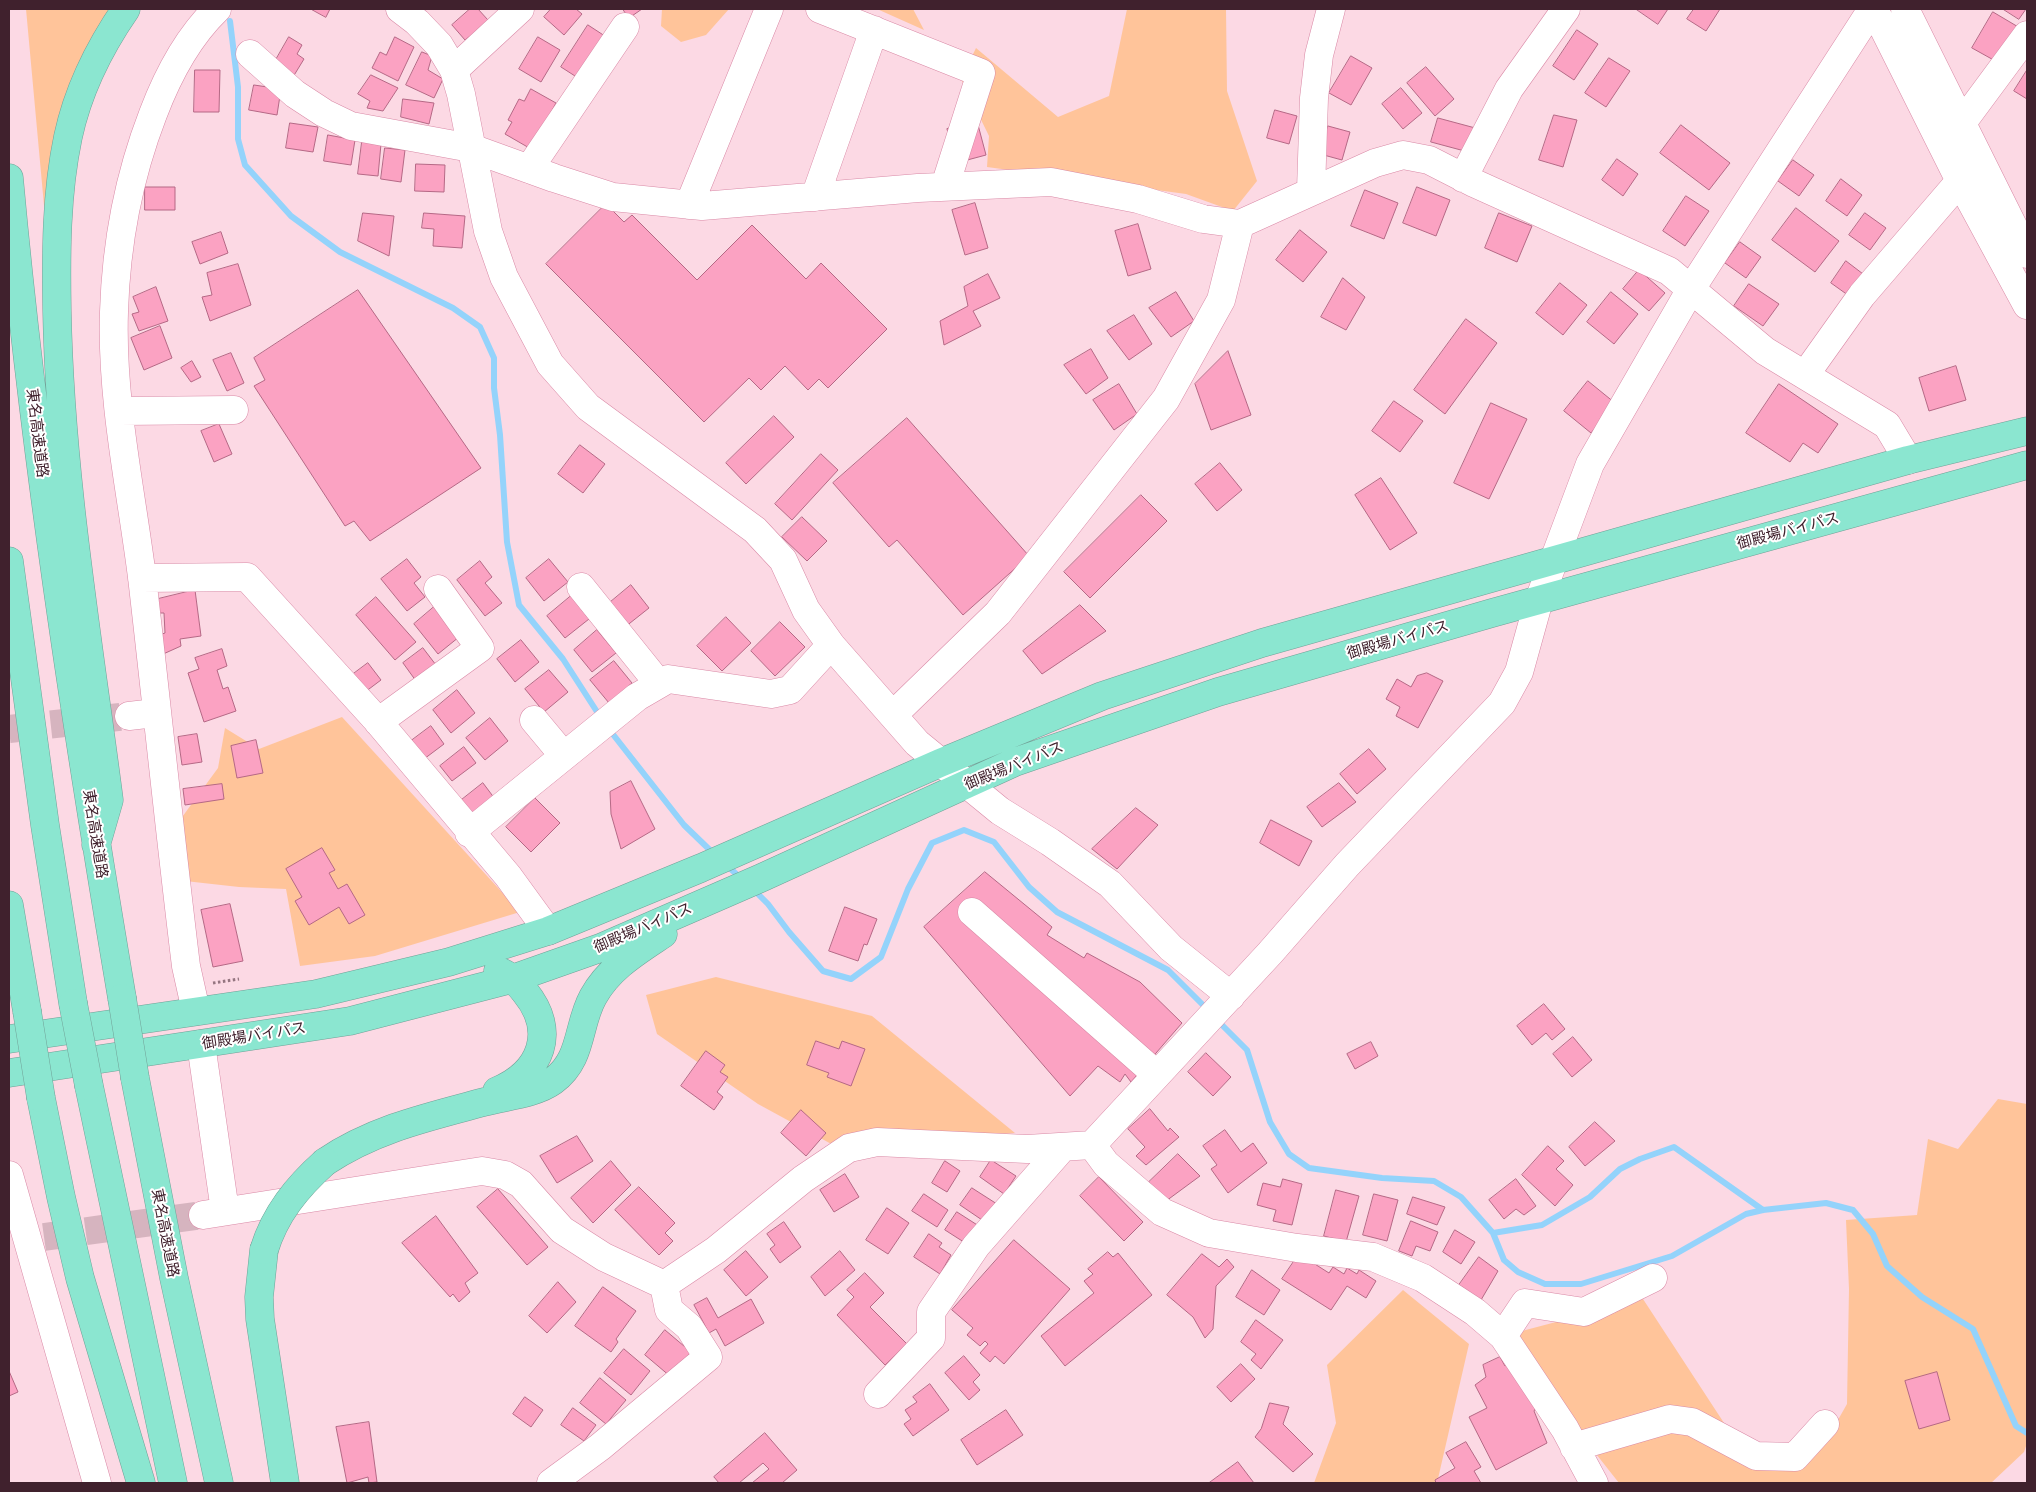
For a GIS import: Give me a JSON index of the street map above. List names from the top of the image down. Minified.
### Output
{"streets":{"highway":["東名高速道路","御殿場バイパス"]}}
